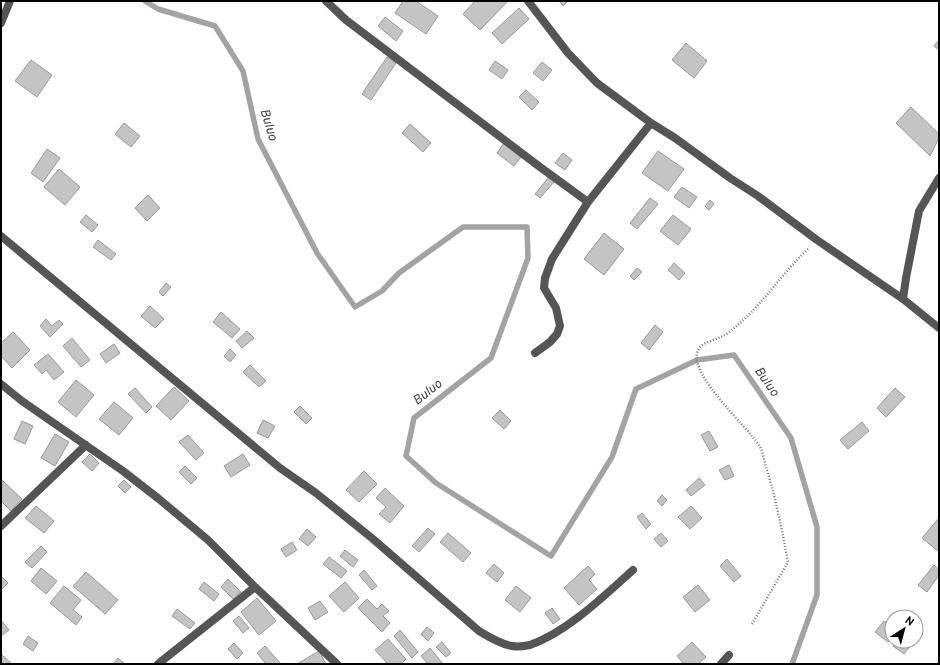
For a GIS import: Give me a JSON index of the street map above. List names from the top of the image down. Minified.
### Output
{"water":["Buluo"],"north":"top right"}
